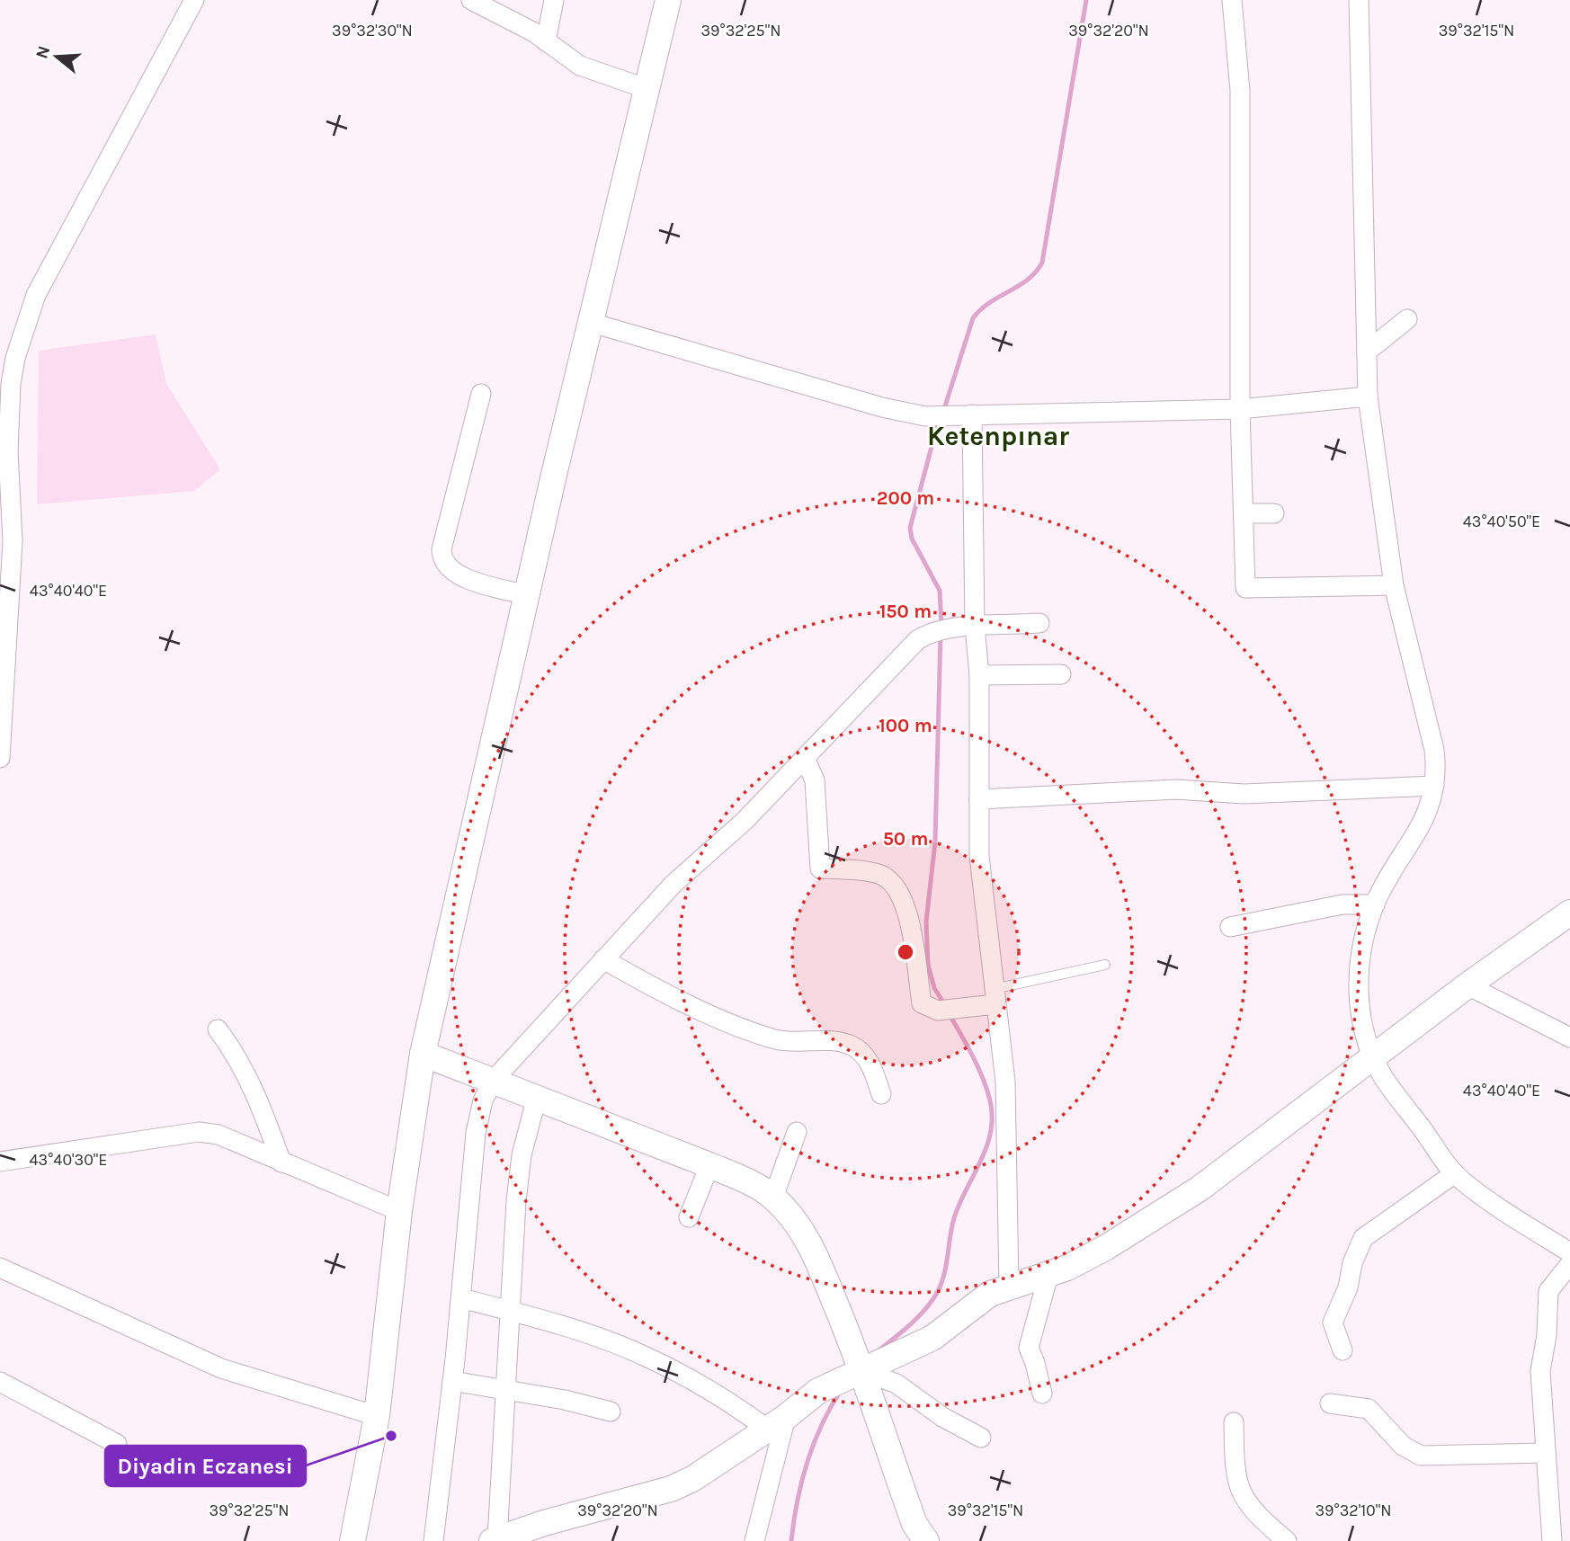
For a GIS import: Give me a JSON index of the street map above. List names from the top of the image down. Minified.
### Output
{"districts":["Ketenpınar"],"places":["Diyadin Eczanesi"],"north":"left","coordinates":["39°32'30\"N","39°32'25\"N","39°32'20\"N","39°32'15\"N","43°40'50\"E","43°40'40\"E","43°40'30\"E","39°32'10\"N"],"rings":["200 m","150 m","100 m","50 m"]}
